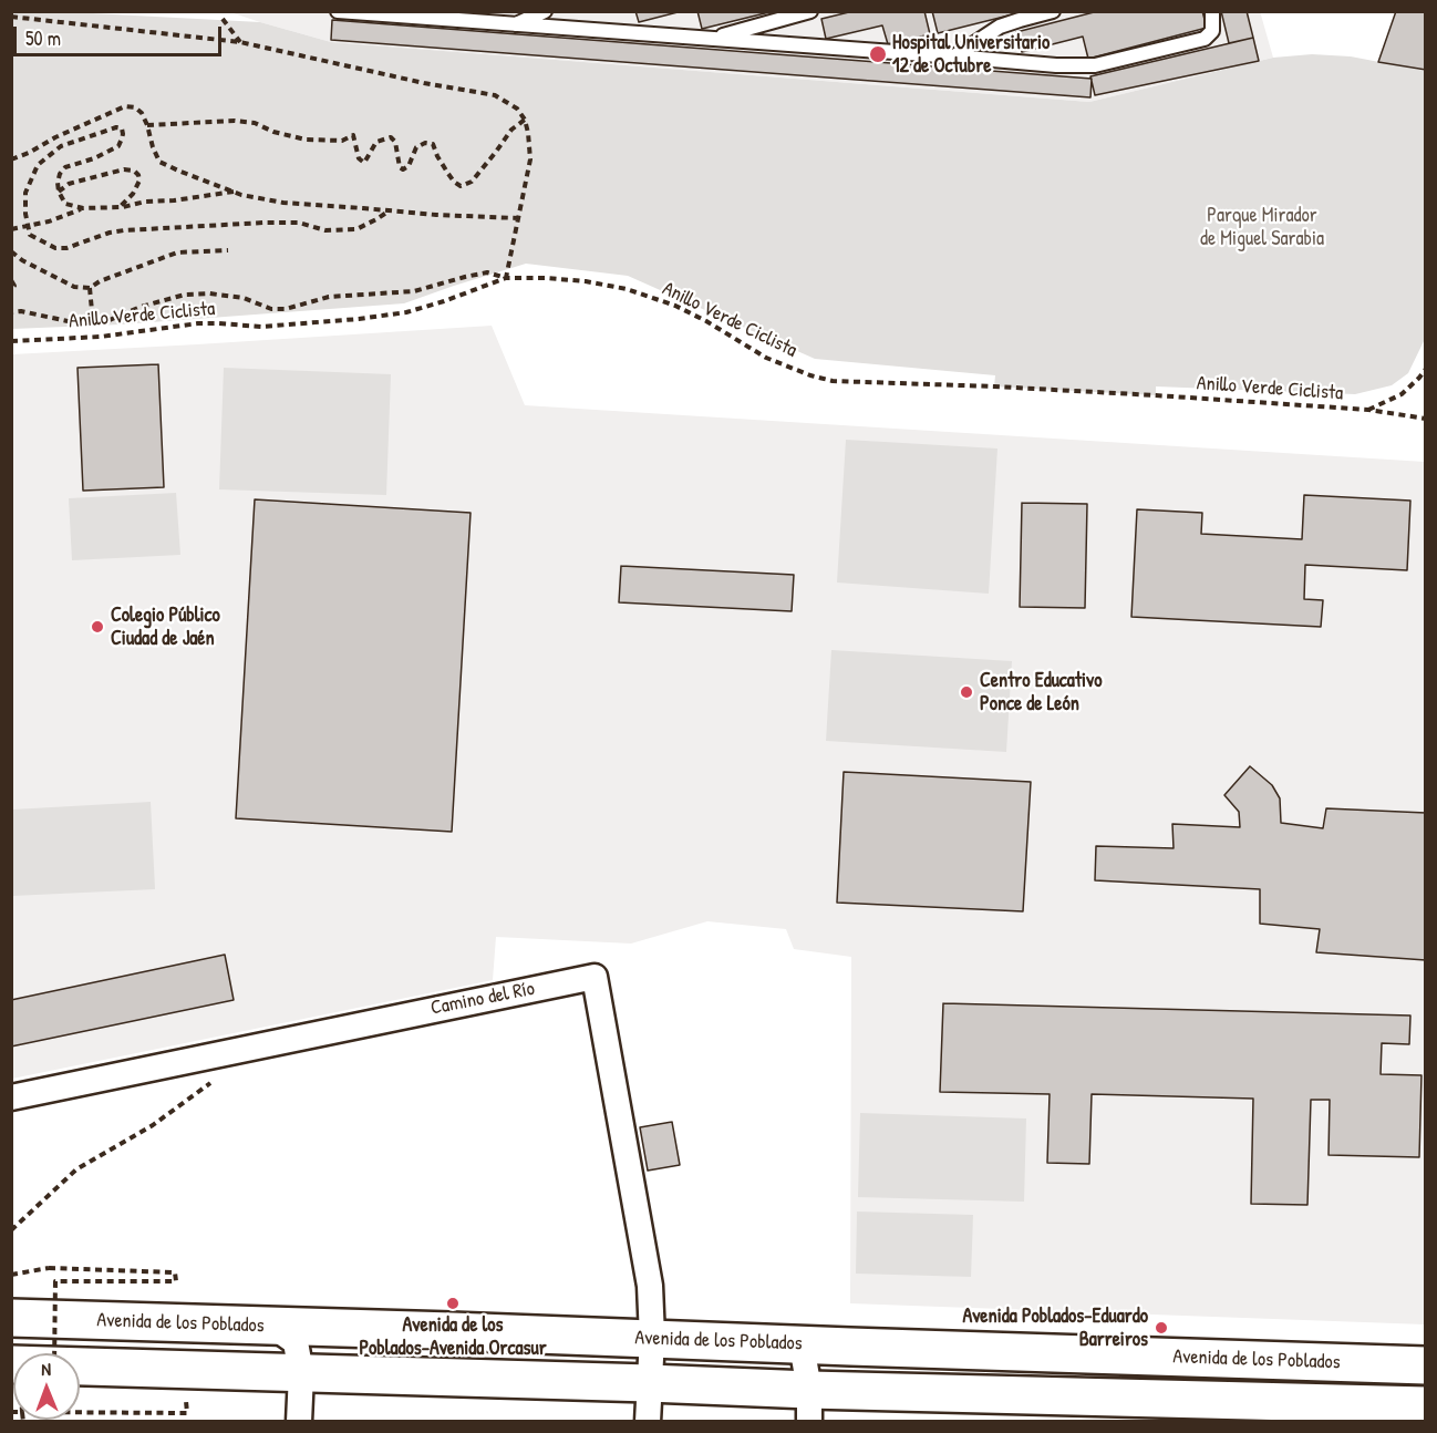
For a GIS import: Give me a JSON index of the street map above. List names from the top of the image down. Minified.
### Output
{"streets":{"main road":["Avenida de los Poblados"],"street":["Camino del Río"],"path":["Anillo Verde Ciclista"]},"crossings":[["Camino del Río","Avenida de los Poblados"]],"parks":["Parque Mirador de Miguel Sarabia"],"places":["Hospital Universitario 12 de Octubre","Colegio Público Ciudad de Jaén","Centro Educativo Ponce de León","Avenida de los Poblados-Avenida Orcasur","Avenida Poblados-Eduardo Barreiros"],"scale_bar":"50 m","north":"top"}
